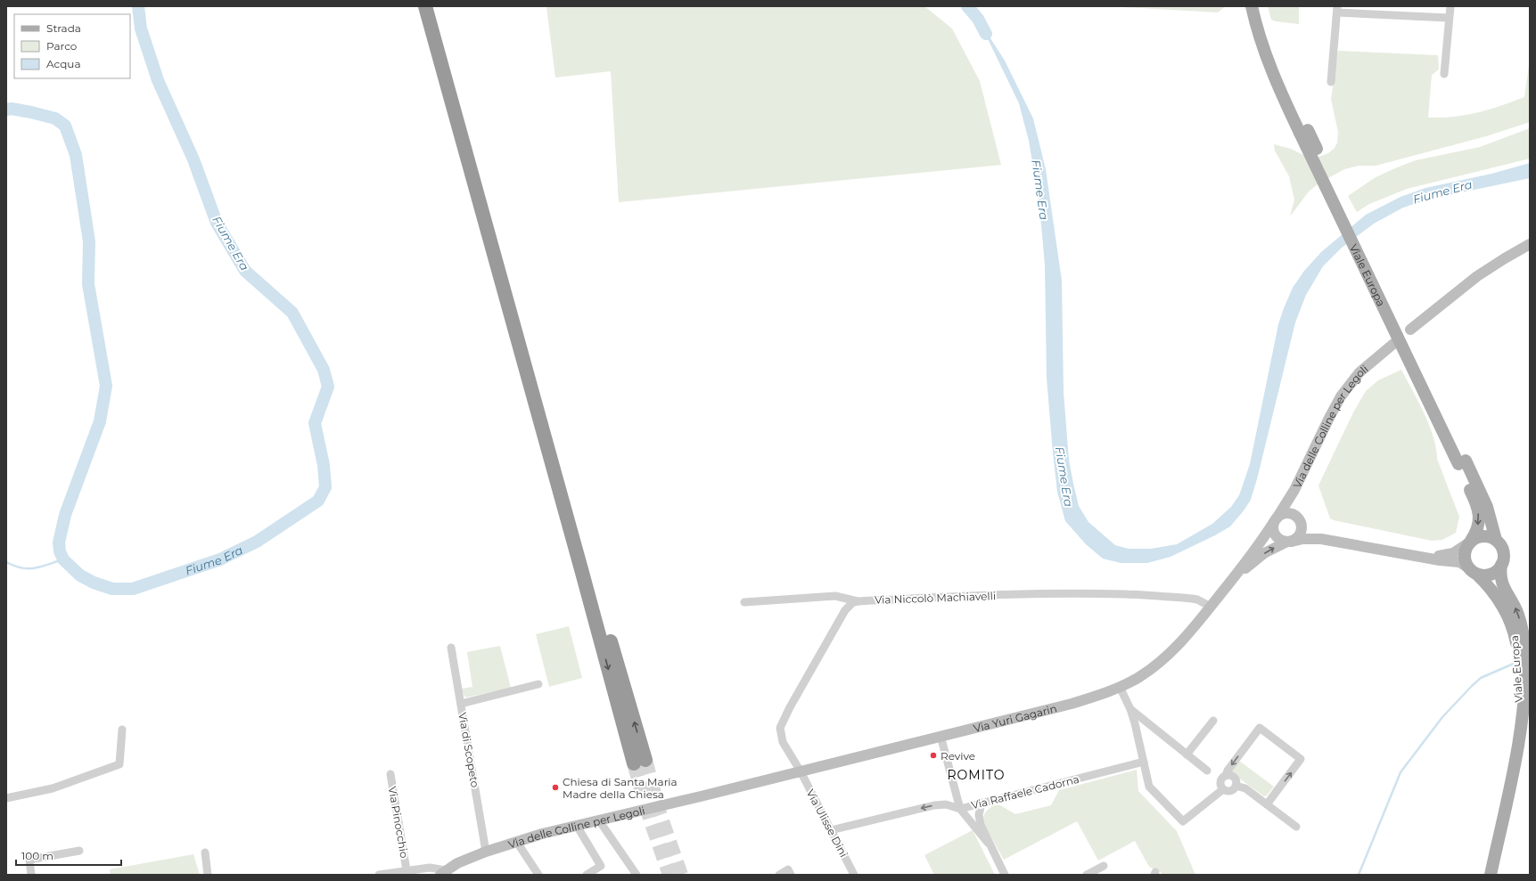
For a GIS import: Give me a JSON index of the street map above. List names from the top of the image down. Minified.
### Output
{"streets":{"main road":["Viale Europa"],"street":["Via delle Colline per Legoli","Via Niccolò Machiavelli","Via Yuri Gagarin","Via di Scopeto","Via Raffaele Cadorna","Via Pinocchio","Via Ulisse Dini"]},"crossings":[["Via delle Colline per Legoli","Via Yuri Gagarin"],["Via delle Colline per Legoli","Via di Scopeto"],["Via delle Colline per Legoli","Via Pinocchio"],["Via delle Colline per Legoli","Via Ulisse Dini"],["Via Niccolò Machiavelli","Via Yuri Gagarin"],["Via Yuri Gagarin","Via Ulisse Dini"],["Via Raffaele Cadorna","Via Ulisse Dini"]],"one_way":["Via Raffaele Cadorna"],"districts":["ROMITO"],"water":["Fiume Era"],"places":["Revive","Chiesa di Santa Maria Madre della Chiesa"],"legend":["Strada","Parco","Acqua"],"scale_bar":"100 m"}
